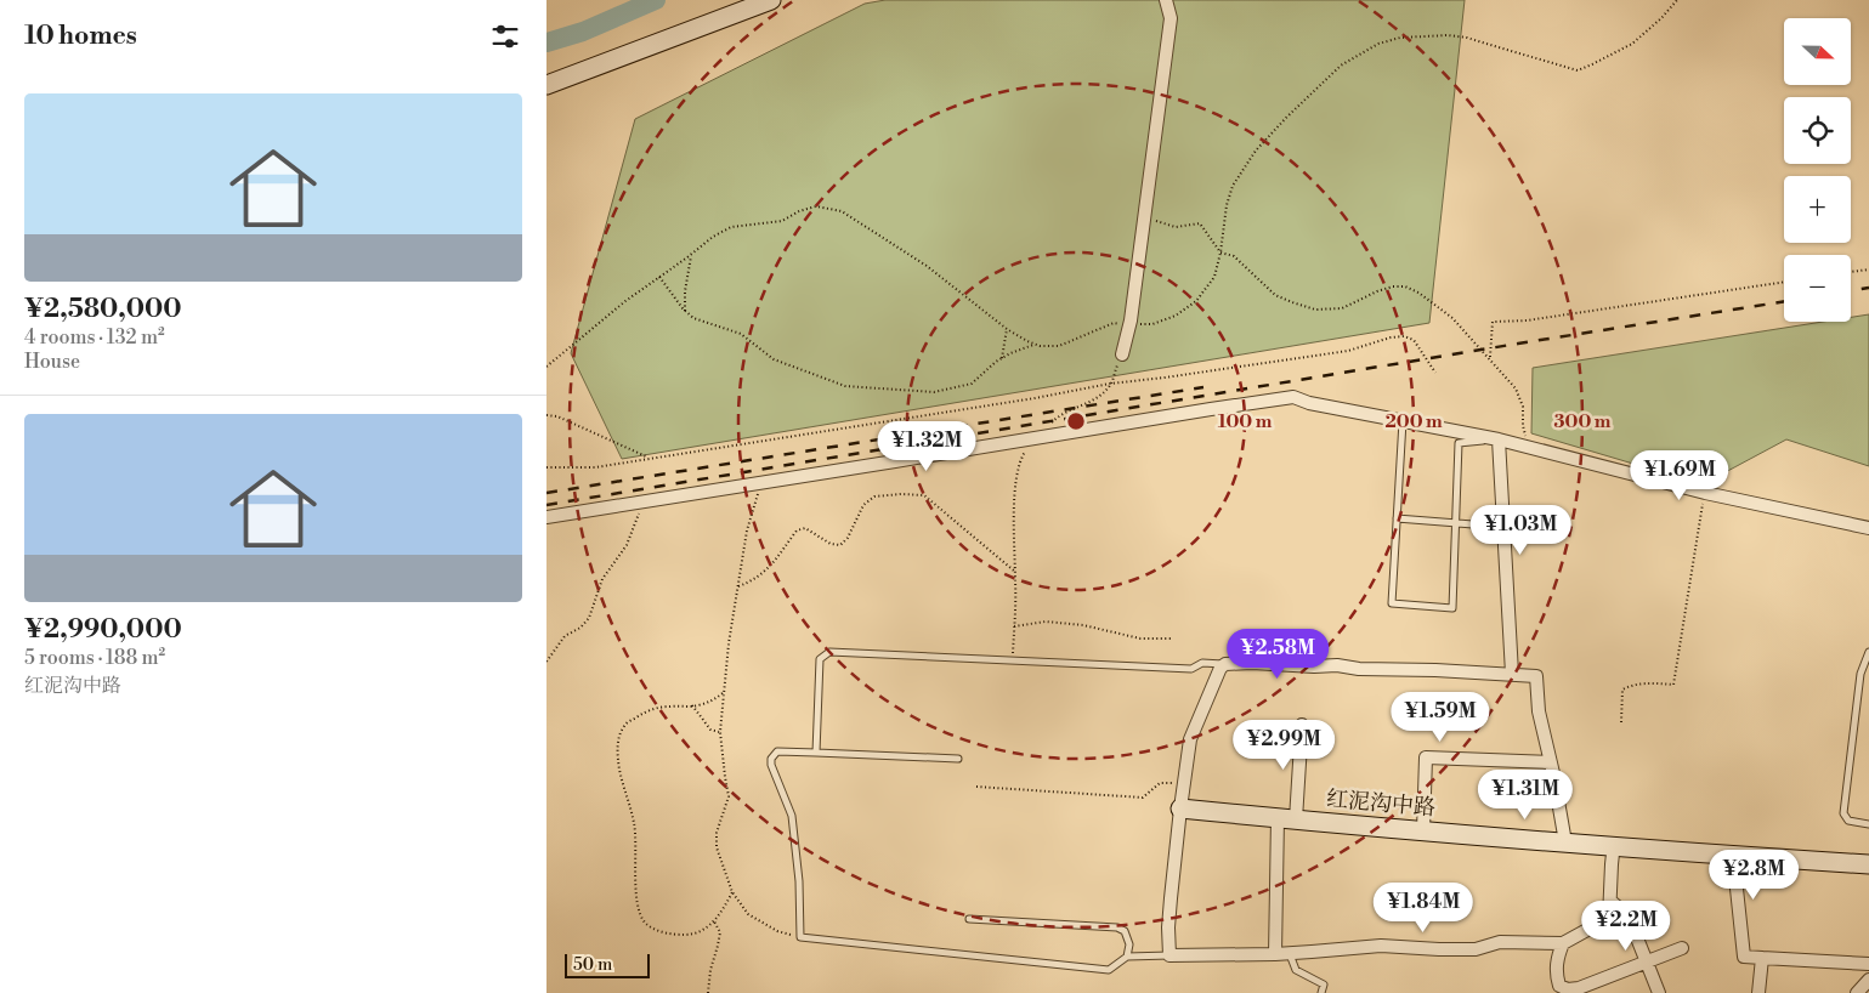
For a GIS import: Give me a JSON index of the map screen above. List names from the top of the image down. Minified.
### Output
{"streets":{"street":["红泥沟中路"]},"scale_bar":"50 m","north":"right","page":{"heading":"10 homes","map_buttons":["+","−"],"list":[{"name":"¥2,580,000","note":"4 rooms · 132 m² · House"},{"name":"¥2,990,000","note":"5 rooms · 188 m² · 红泥沟中路"}],"price":["¥1.32M","¥1.69M","¥1.03M","¥2.58M","¥1.59M","¥2.99M","¥1.31M","¥2.8M","¥1.84M","¥2.2M"],"scale":"50 m"},"rings":["100 m","200 m","300 m"]}
